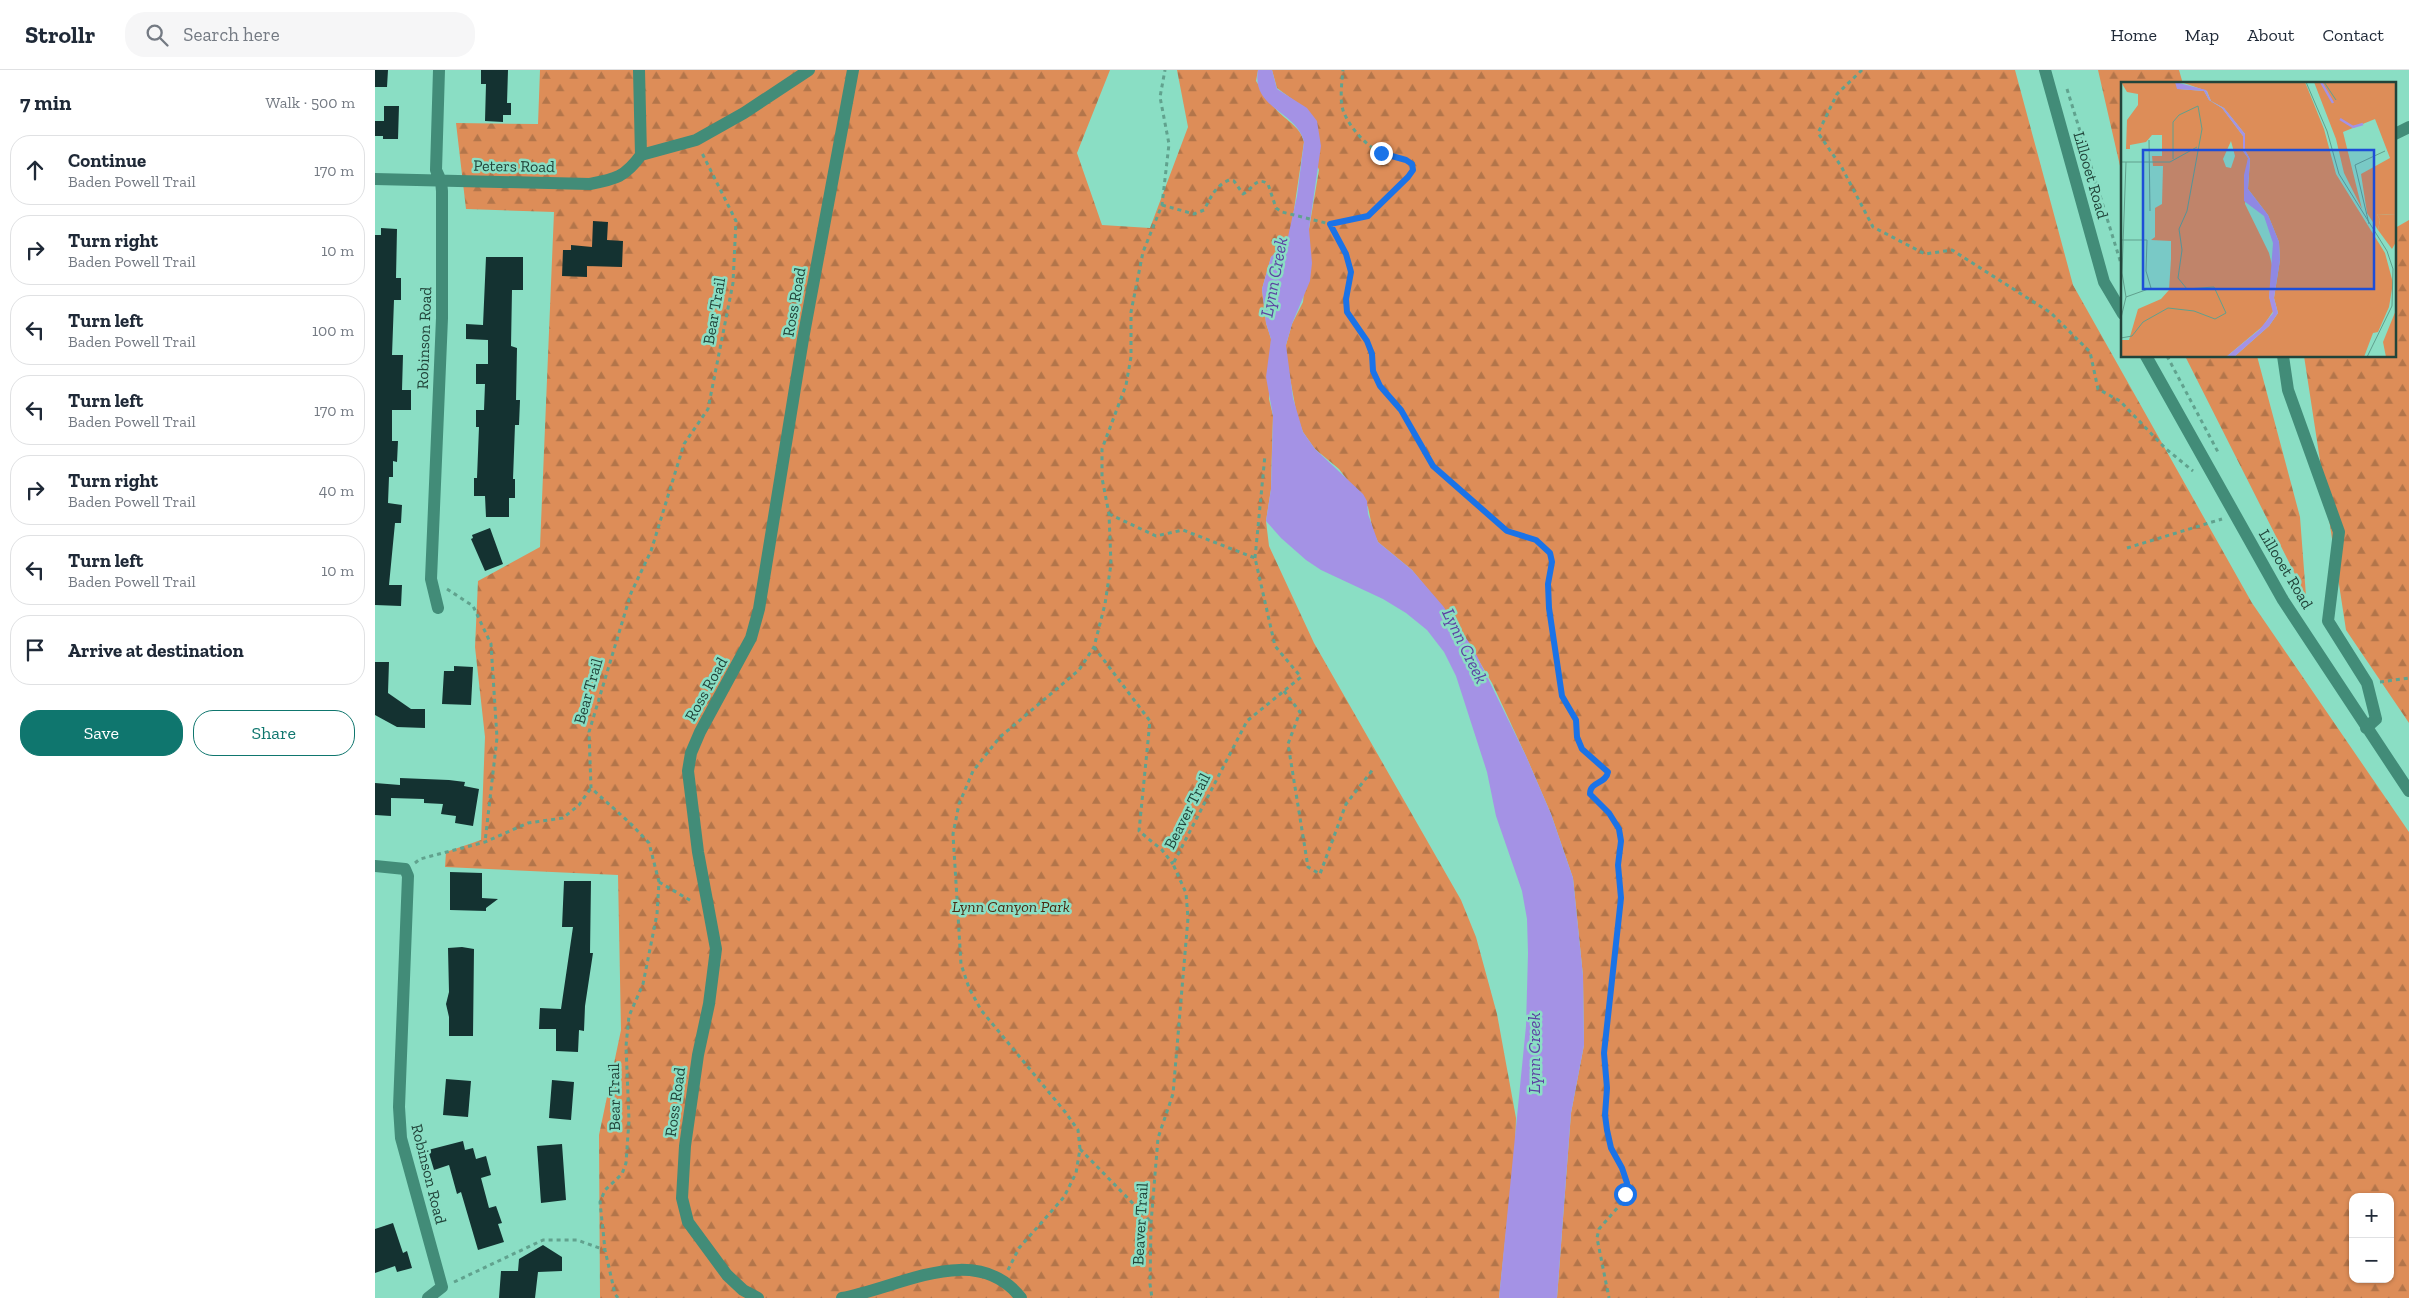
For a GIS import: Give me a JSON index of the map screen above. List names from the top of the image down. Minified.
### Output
{"streets":{"street":["Peters Road","Lillooet Road","Ross Road","Robinson Road"],"path":["Bear Trail","Beaver Trail"]},"crossings":[["Peters Road","Robinson Road"]],"water":["Lynn Creek"],"parks":["Lynn Canyon Park"],"page":{"header":"Strollr","search":"Search here","nav":["Home","Map","About","Contact"],"heading":["7 min","Walk · 500 m"],"list":[["Continue","Baden Powell Trail","170 m"],["Turn right","Baden Powell Trail","10 m"],["Turn left","Baden Powell Trail","100 m"],["Turn left","Baden Powell Trail","170 m"],["Turn right","Baden Powell Trail","40 m"],["Turn left","Baden Powell Trail","10 m"],"Arrive at destination"],"buttons":["Save","Share"],"map_buttons":["+","−"]}}
